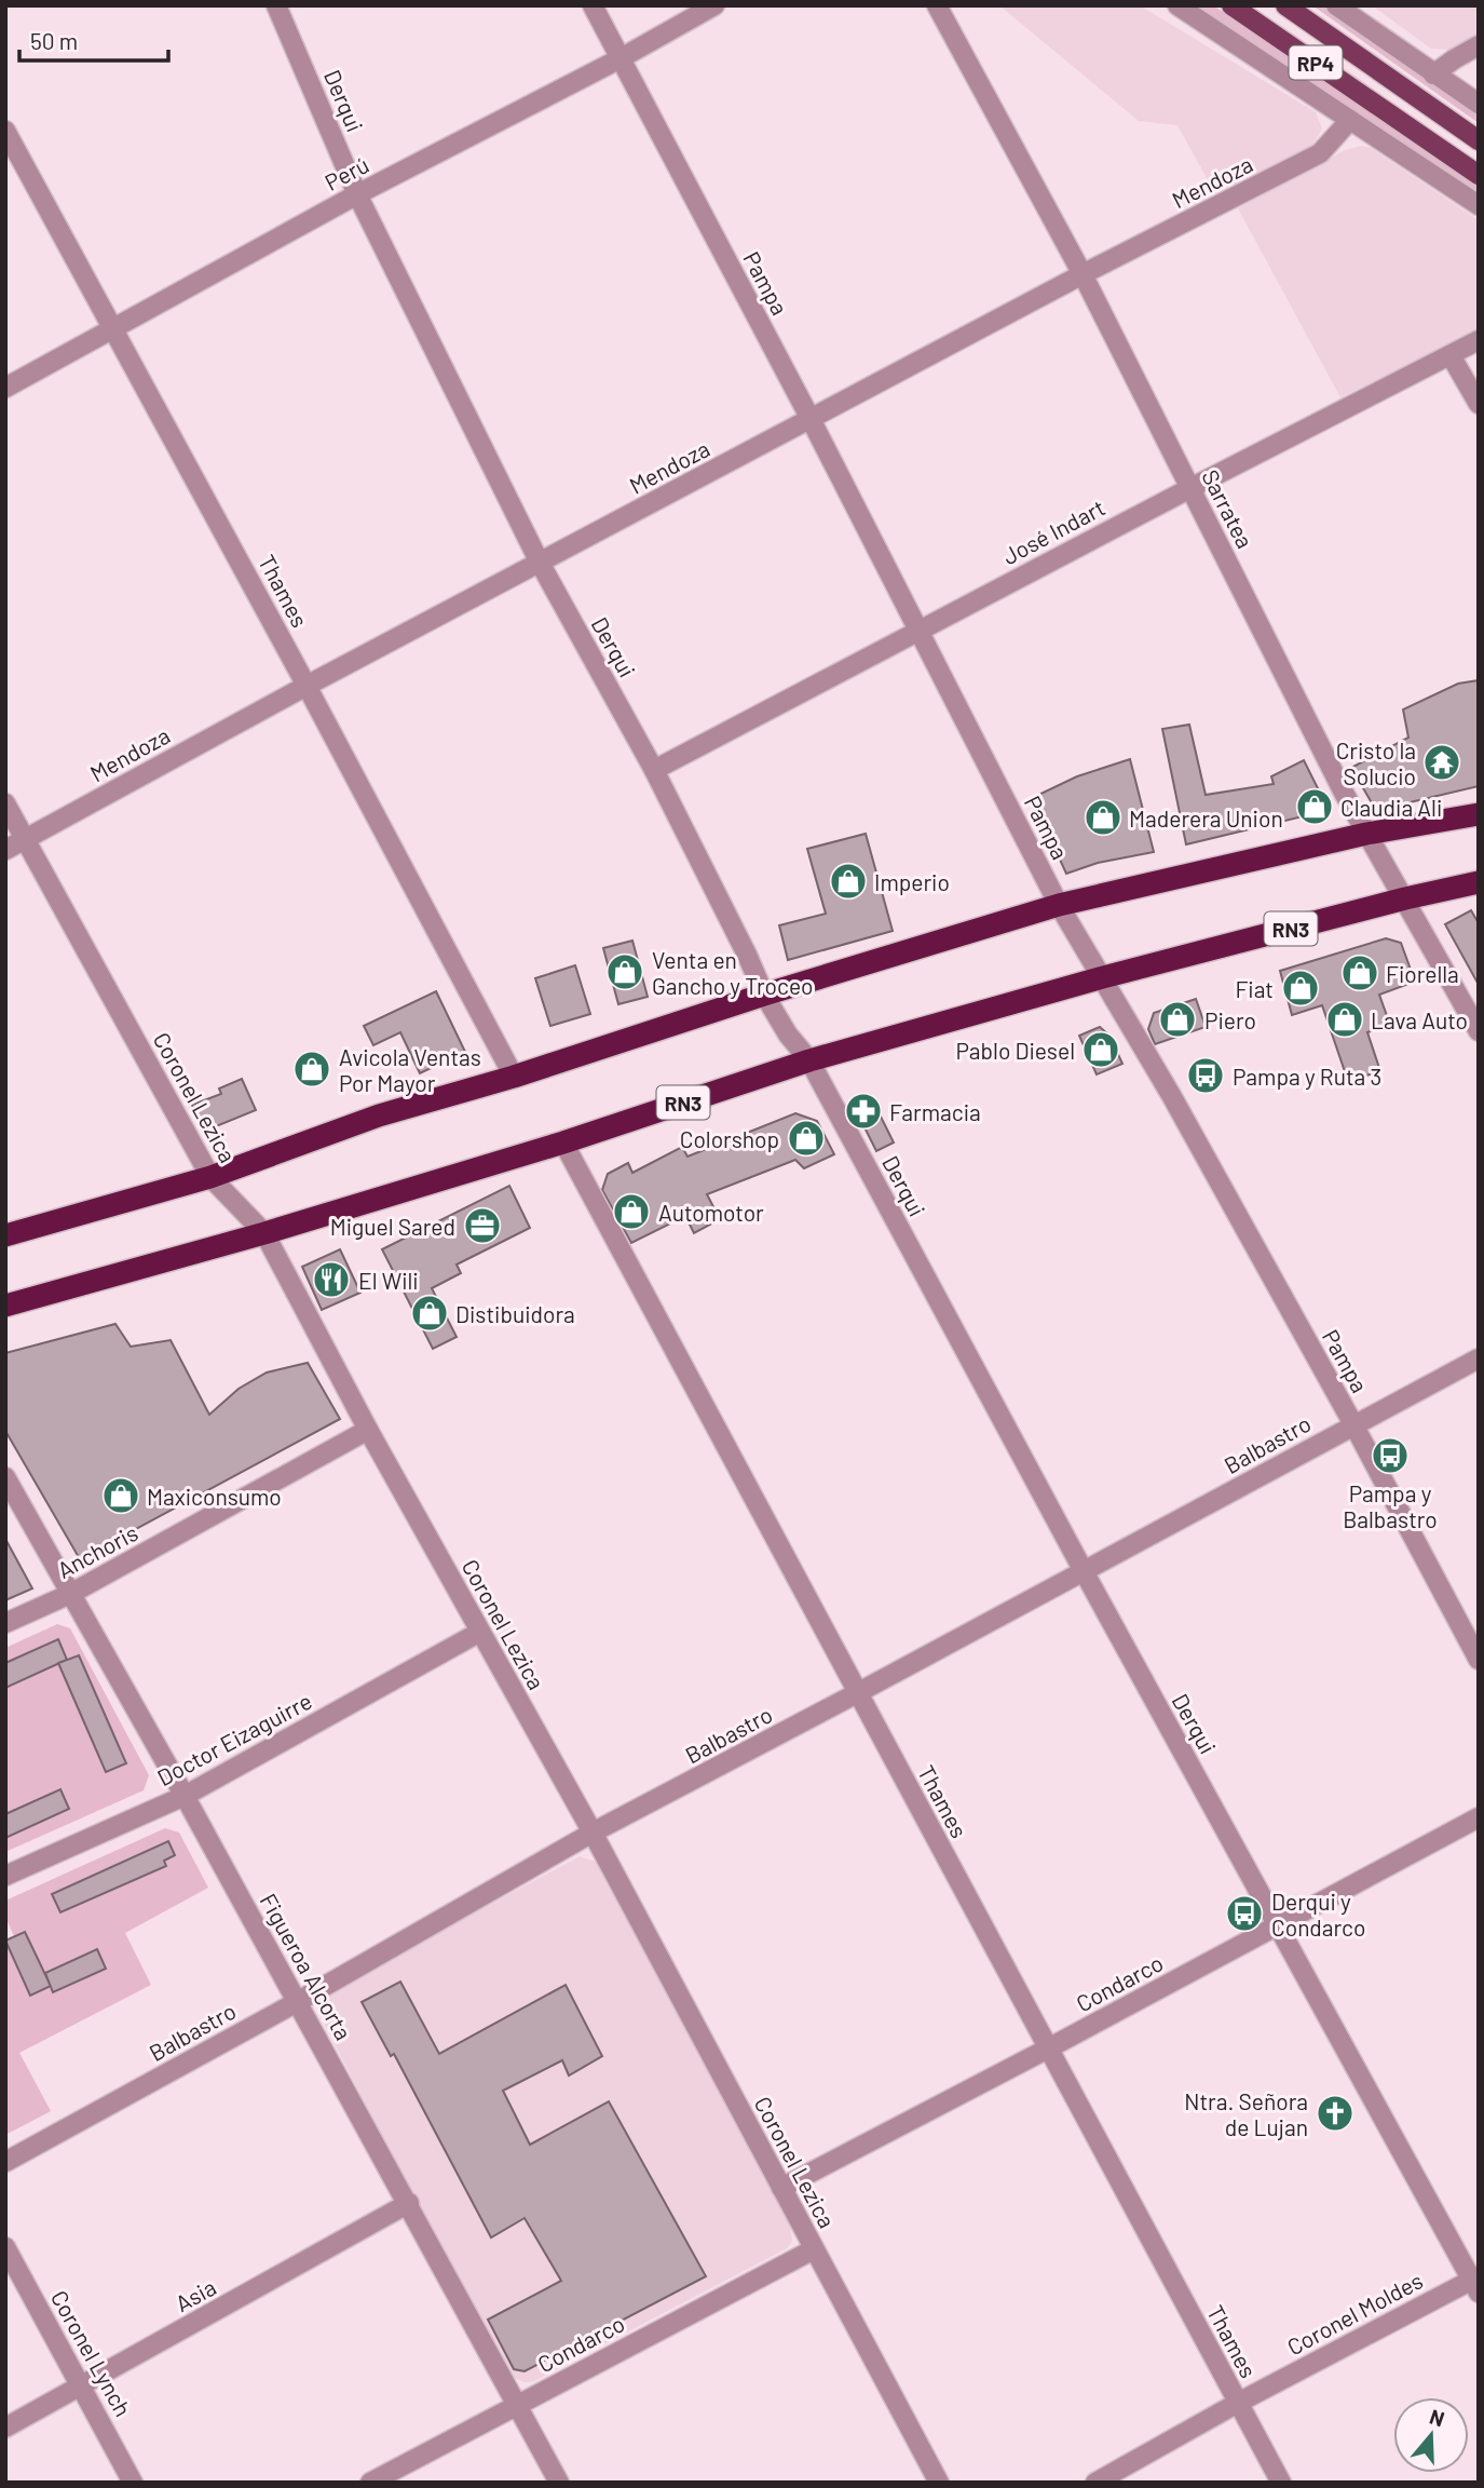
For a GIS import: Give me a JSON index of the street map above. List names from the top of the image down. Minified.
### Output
{"streets":{"highway":["RN3"],"main road":["RP4"],"street":["Derqui","Perú","Mendoza","Pampa","Sarratea","José Indart","Thames","Coronel Lezica","Balbastro","Anchoris","Doctor Eizaguirre","Figueroa Alcorta","Condarco","Asia","Coronel Moldes","Coronel Lynch"]},"crossings":[["Derqui","Perú"],["Derqui","Mendoza"],["Derqui","José Indart"],["Derqui","RN3"],["Derqui","Balbastro"],["Derqui","Condarco"],["Derqui","Coronel Moldes"],["Perú","Pampa"],["Perú","Thames"],["Mendoza","Pampa"],["Mendoza","Sarratea"],["Mendoza","Thames"],["Mendoza","Coronel Lezica"],["Pampa","José Indart"],["Pampa","RN3"],["Pampa","Balbastro"],["Sarratea","José Indart"],["Sarratea","RN3"],["Thames","RN3"],["Thames","Balbastro"],["Thames","Condarco"],["Thames","Coronel Moldes"],["RN3","Coronel Lezica"],["Coronel Lezica","Balbastro"],["Coronel Lezica","Anchoris"],["Coronel Lezica","Doctor Eizaguirre"],["Coronel Lezica","Condarco"],["Balbastro","Figueroa Alcorta"],["Anchoris","Figueroa Alcorta"],["Doctor Eizaguirre","Figueroa Alcorta"],["Figueroa Alcorta","Condarco"],["Figueroa Alcorta","Asia"],["Asia","Coronel Lynch"]],"places":{"temple":["Cristo la Solucio"],"shop":["Claudia Ali","Maderera Union","Imperio","Venta en Gancho y Troceo","Fiorella","Fiat","Piero","Lava Auto","Pablo Diesel","Avicola Ventas Por Mayor","Colorshop","Automotor","Distibuidora","Maxiconsumo"],"bus stop":["Pampa y Ruta 3","Pampa y Balbastro","Derqui y Condarco"],"pharmacy":["Farmacia"],"office":["Miguel Sared"],"restaurant":["El Wili"],"church":["Ntra. Señora de Lujan"]},"scale_bar":"50 m","north":"top"}
